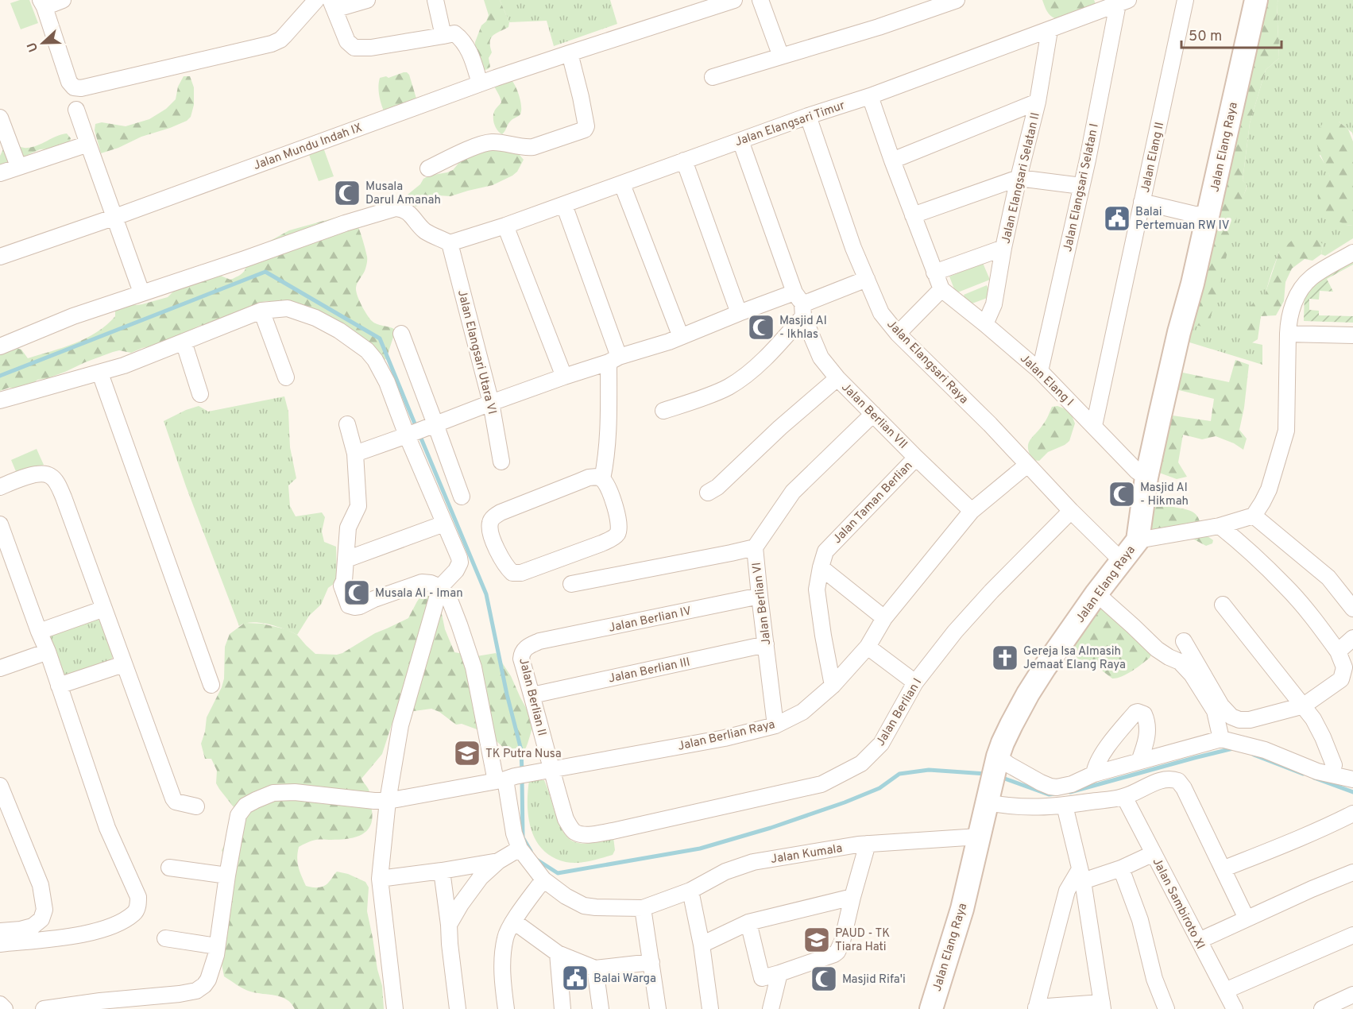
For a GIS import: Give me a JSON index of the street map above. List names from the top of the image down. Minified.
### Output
{"streets":{"main road":["Jalan Elang Raya"],"street":["Jalan Elangsari Timur","Jalan Mundu Indah IX","Jalan Elang II","Jalan Elangsari Selatan II","Jalan Elangsari Selatan I","Jalan Elangsari Utara VI","Jalan Elangsari Raya","Jalan Elang I","Jalan Berlian VII","Jalan Taman Berlian","Jalan Berlian VI","Jalan Berlian IV","Jalan Berlian III","Jalan Berlian II","Jalan Berlian I","Jalan Berlian Raya","Jalan Kumala","Jalan Sambiroto XI"]},"crossings":[["Jalan Elangsari Timur","Jalan Elangsari Selatan II"],["Jalan Elangsari Timur","Jalan Elangsari Selatan I"],["Jalan Elangsari Timur","Jalan Elangsari Utara VI"],["Jalan Elangsari Timur","Jalan Elangsari Raya"],["Jalan Elangsari Timur","Jalan Berlian VII"],["Jalan Elang Raya","Jalan Elangsari Raya"],["Jalan Elang Raya","Jalan Elang I"],["Jalan Elang Raya","Jalan Kumala"],["Jalan Elang II","Jalan Elang I"],["Jalan Elangsari Selatan II","Jalan Elang I"],["Jalan Elangsari Selatan I","Jalan Elang I"],["Jalan Elangsari Raya","Jalan Berlian I"],["Jalan Elangsari Raya","Jalan Berlian Raya"],["Jalan Berlian VII","Jalan Taman Berlian"],["Jalan Berlian VII","Jalan Berlian VI"],["Jalan Berlian VII","Jalan Berlian Raya"],["Jalan Taman Berlian","Jalan Berlian Raya"],["Jalan Berlian VI","Jalan Berlian IV"],["Jalan Berlian VI","Jalan Berlian III"],["Jalan Berlian VI","Jalan Berlian Raya"],["Jalan Berlian IV","Jalan Berlian II"],["Jalan Berlian III","Jalan Berlian II"],["Jalan Berlian II","Jalan Berlian I"],["Jalan Berlian II","Jalan Berlian Raya"]],"places":{"mosque":["Musala Darul Amanah","Masjid Al - Ikhlas","Masjid Al - Hikmah","Musala Al - Iman","Masjid Rifa'i"],"public building":["Balai Pertemuan RW IV","Balai Warga"],"church":["Gereja Isa Almasih Jemaat Elang Raya"],"school or university":["TK Putra Nusa","PAUD - TK Tiara Hati"]},"scale_bar":"50 m","north":"left"}
